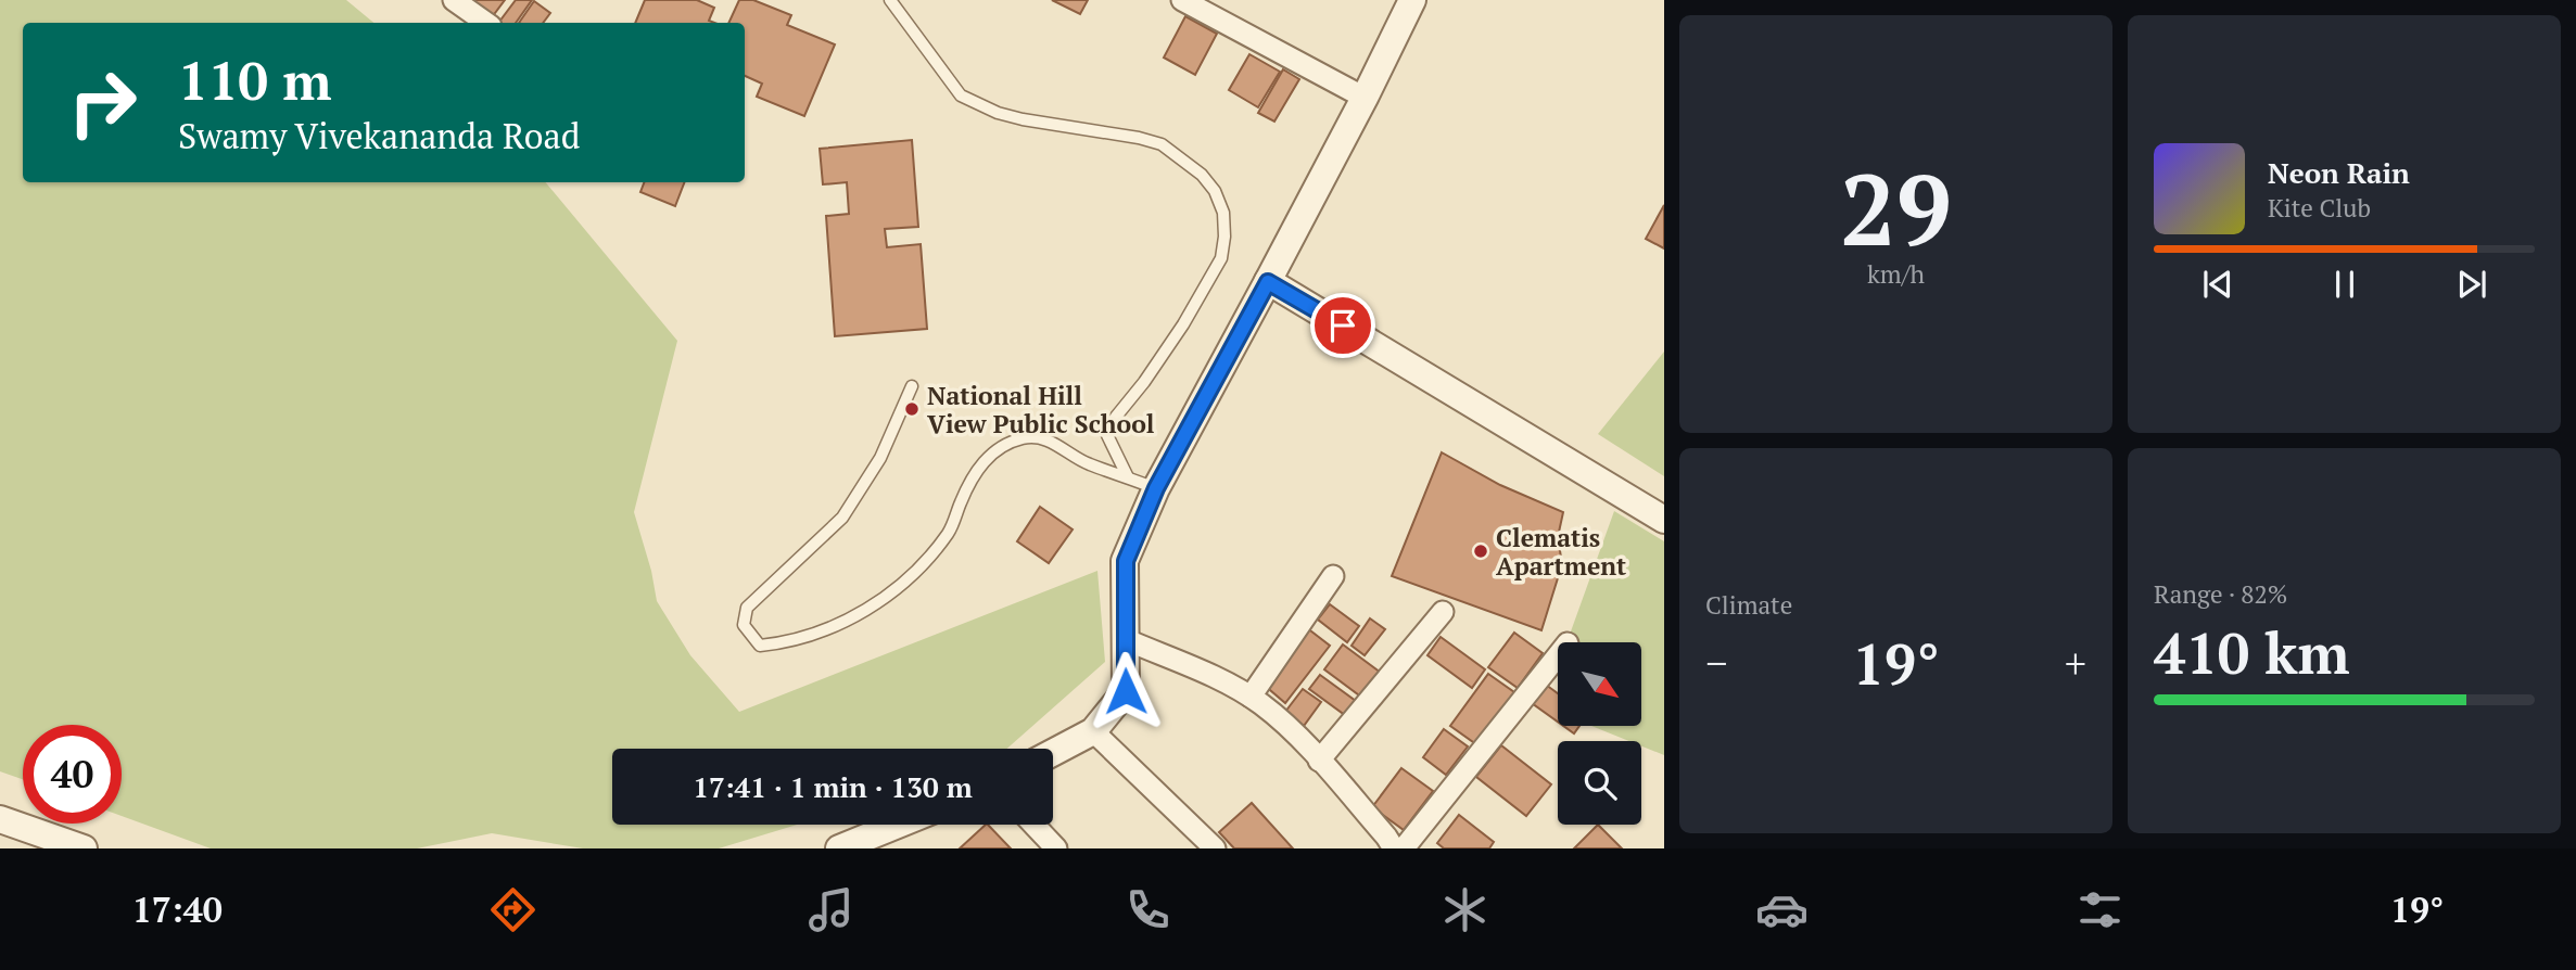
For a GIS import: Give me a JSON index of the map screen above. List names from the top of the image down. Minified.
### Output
{"places":["National Hill View Public School","Clematis Apartment"],"north":"bottom right","page":{"tile":[["29","km/h"],"Climate",["Range · 82%","410 km"]],"turn":["110 m","Swamy Vivekananda Road"],"song":["Neon Rain","Kite Club"],"heat":["−","19°","+"],"limit":"40","trip":"17:41 · 1 min · 130 m","tabs":["17:40","19°"]}}
